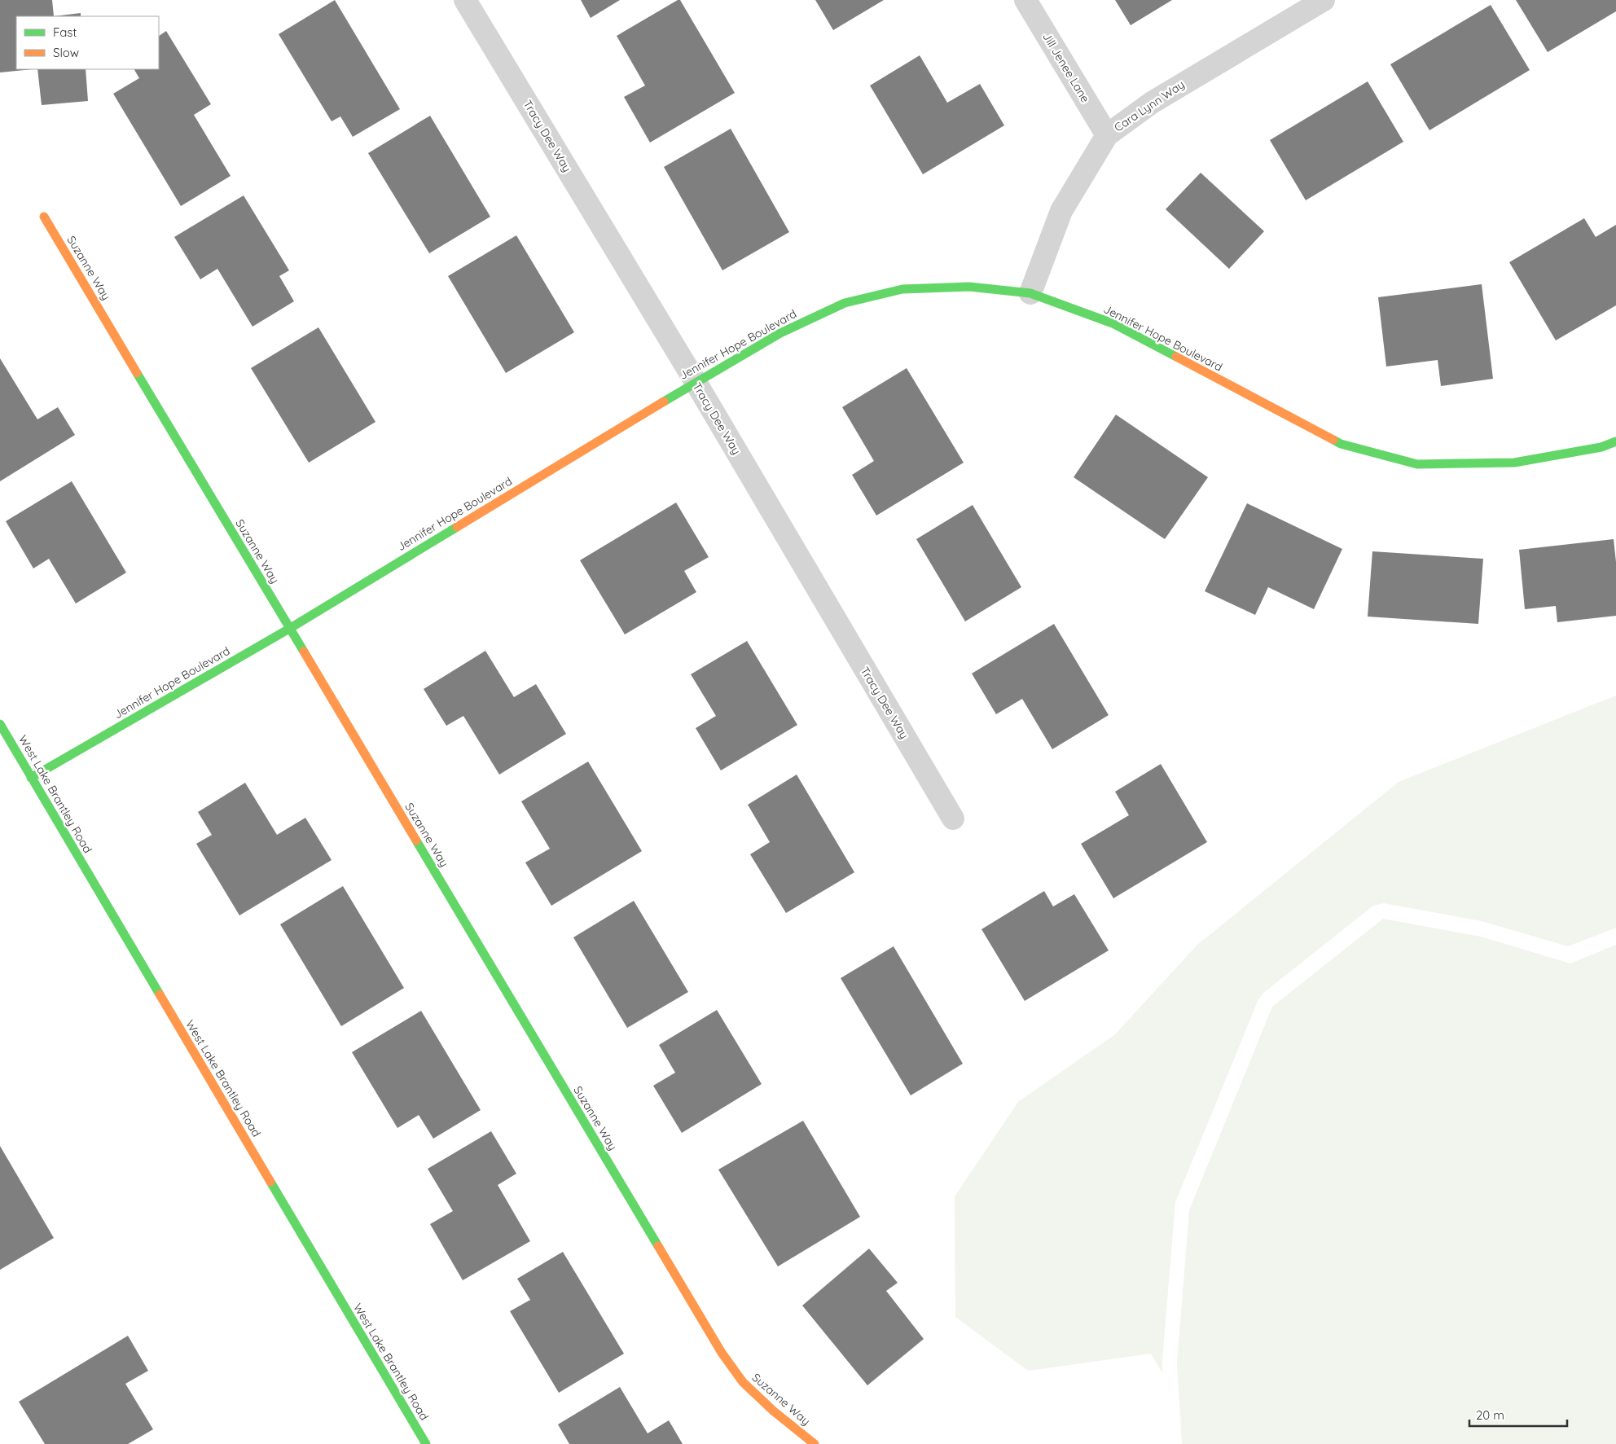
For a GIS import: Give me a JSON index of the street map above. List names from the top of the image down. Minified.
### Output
{"streets":{"street":["Jill Jenee Lane","Cara Lynn Way","Tracy Dee Way","Suzanne Way","Jennifer Hope Boulevard","West Lake Brantley Road"]},"crossings":[["Jill Jenee Lane","Cara Lynn Way"],["Cara Lynn Way","Jennifer Hope Boulevard"],["Tracy Dee Way","Jennifer Hope Boulevard"],["Suzanne Way","Jennifer Hope Boulevard"],["Jennifer Hope Boulevard","West Lake Brantley Road"]],"legend":["Fast","Slow"],"scale_bar":"20 m"}
